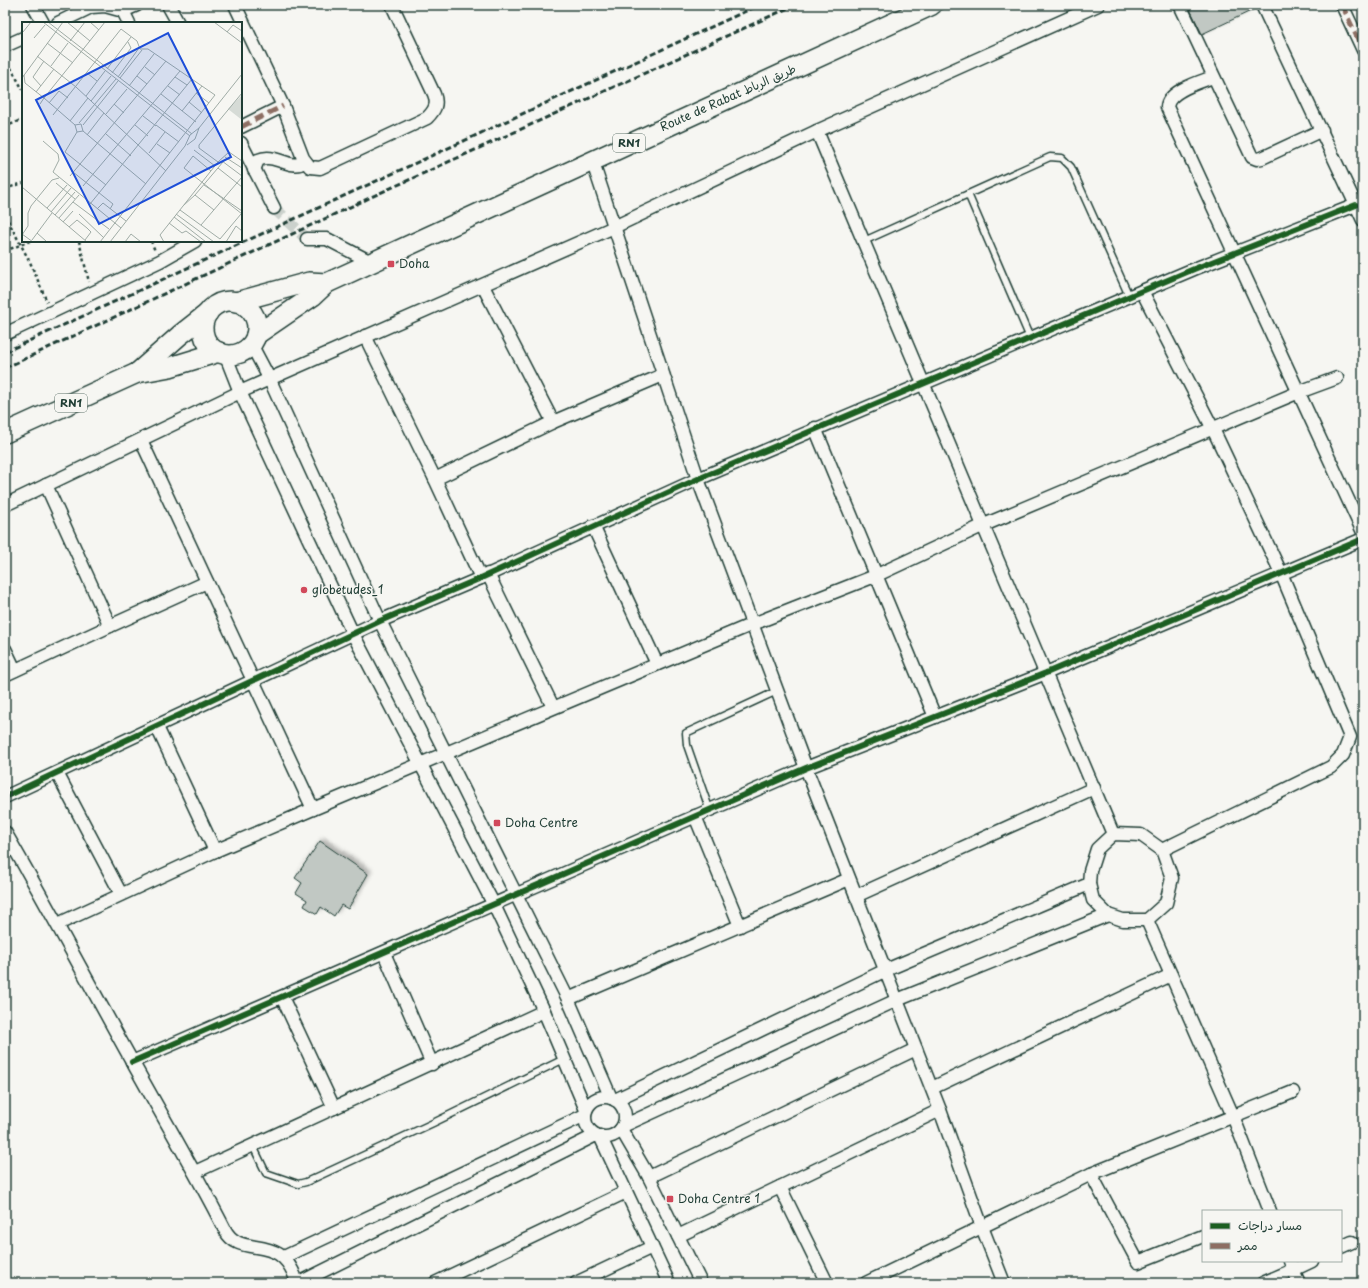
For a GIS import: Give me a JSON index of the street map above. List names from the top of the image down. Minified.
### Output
{"streets":{"main road":["Route de Rabat طريق الرباط","RN1"]},"crossings":[["Route de Rabat طريق الرباط","RN1"]],"places":{"transit":["Doha","Doha Centre","Doha Centre 1"],"other":["globetudes_1"]},"legend":["مسار دراجات","ممر"]}
